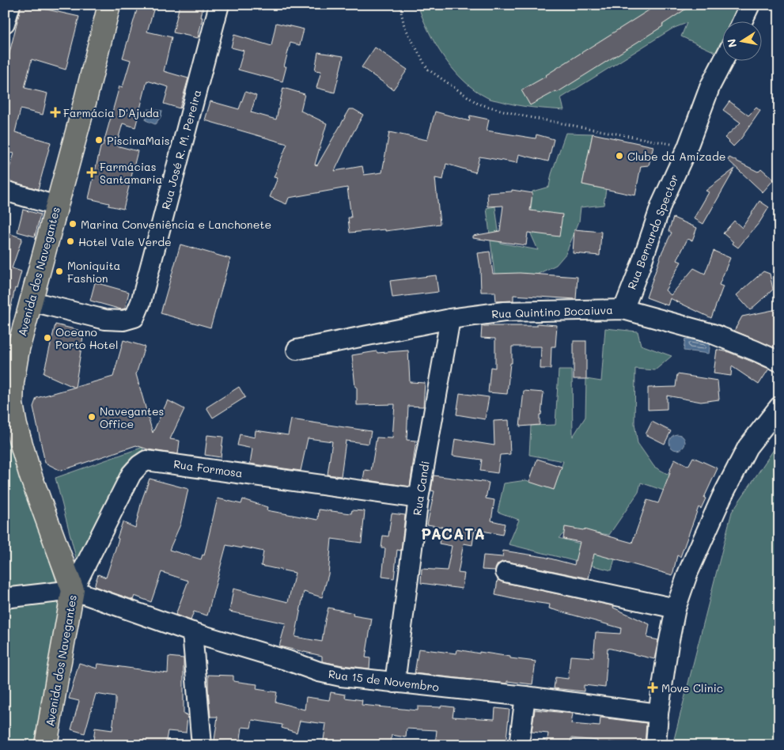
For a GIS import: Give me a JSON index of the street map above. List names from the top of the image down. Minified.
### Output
{"streets":{"main road":["Avenida dos Navegantes"],"street":["Rua José R. M. Pereira","Rua Bernardo Spector","Rua Quintino Bocaiuva","Rua Formosa","Rua Candi","Rua 15 de Novembro"]},"crossings":[["Rua José R. M. Pereira","Avenida dos Navegantes"],["Rua Bernardo Spector","Rua Quintino Bocaiuva"],["Avenida dos Navegantes","Rua Formosa"],["Avenida dos Navegantes","Rua 15 de Novembro"],["Rua Quintino Bocaiuva","Rua Candi"],["Rua Formosa","Rua Candi"],["Rua Formosa","Rua 15 de Novembro"],["Rua Candi","Rua 15 de Novembro"]],"districts":["PACATA"],"places":{"health":["Farmácia D'Ajuda","Farmácias Santamaria","Move Clinic"],"other":["PiscinaMais","Clube da Amizade","Marina Conveniência e Lanchonete","Hotel Vale Verde","Moniquita Fashion","Oceano Porto Hotel","Navegantes Office"]},"north":"left"}
